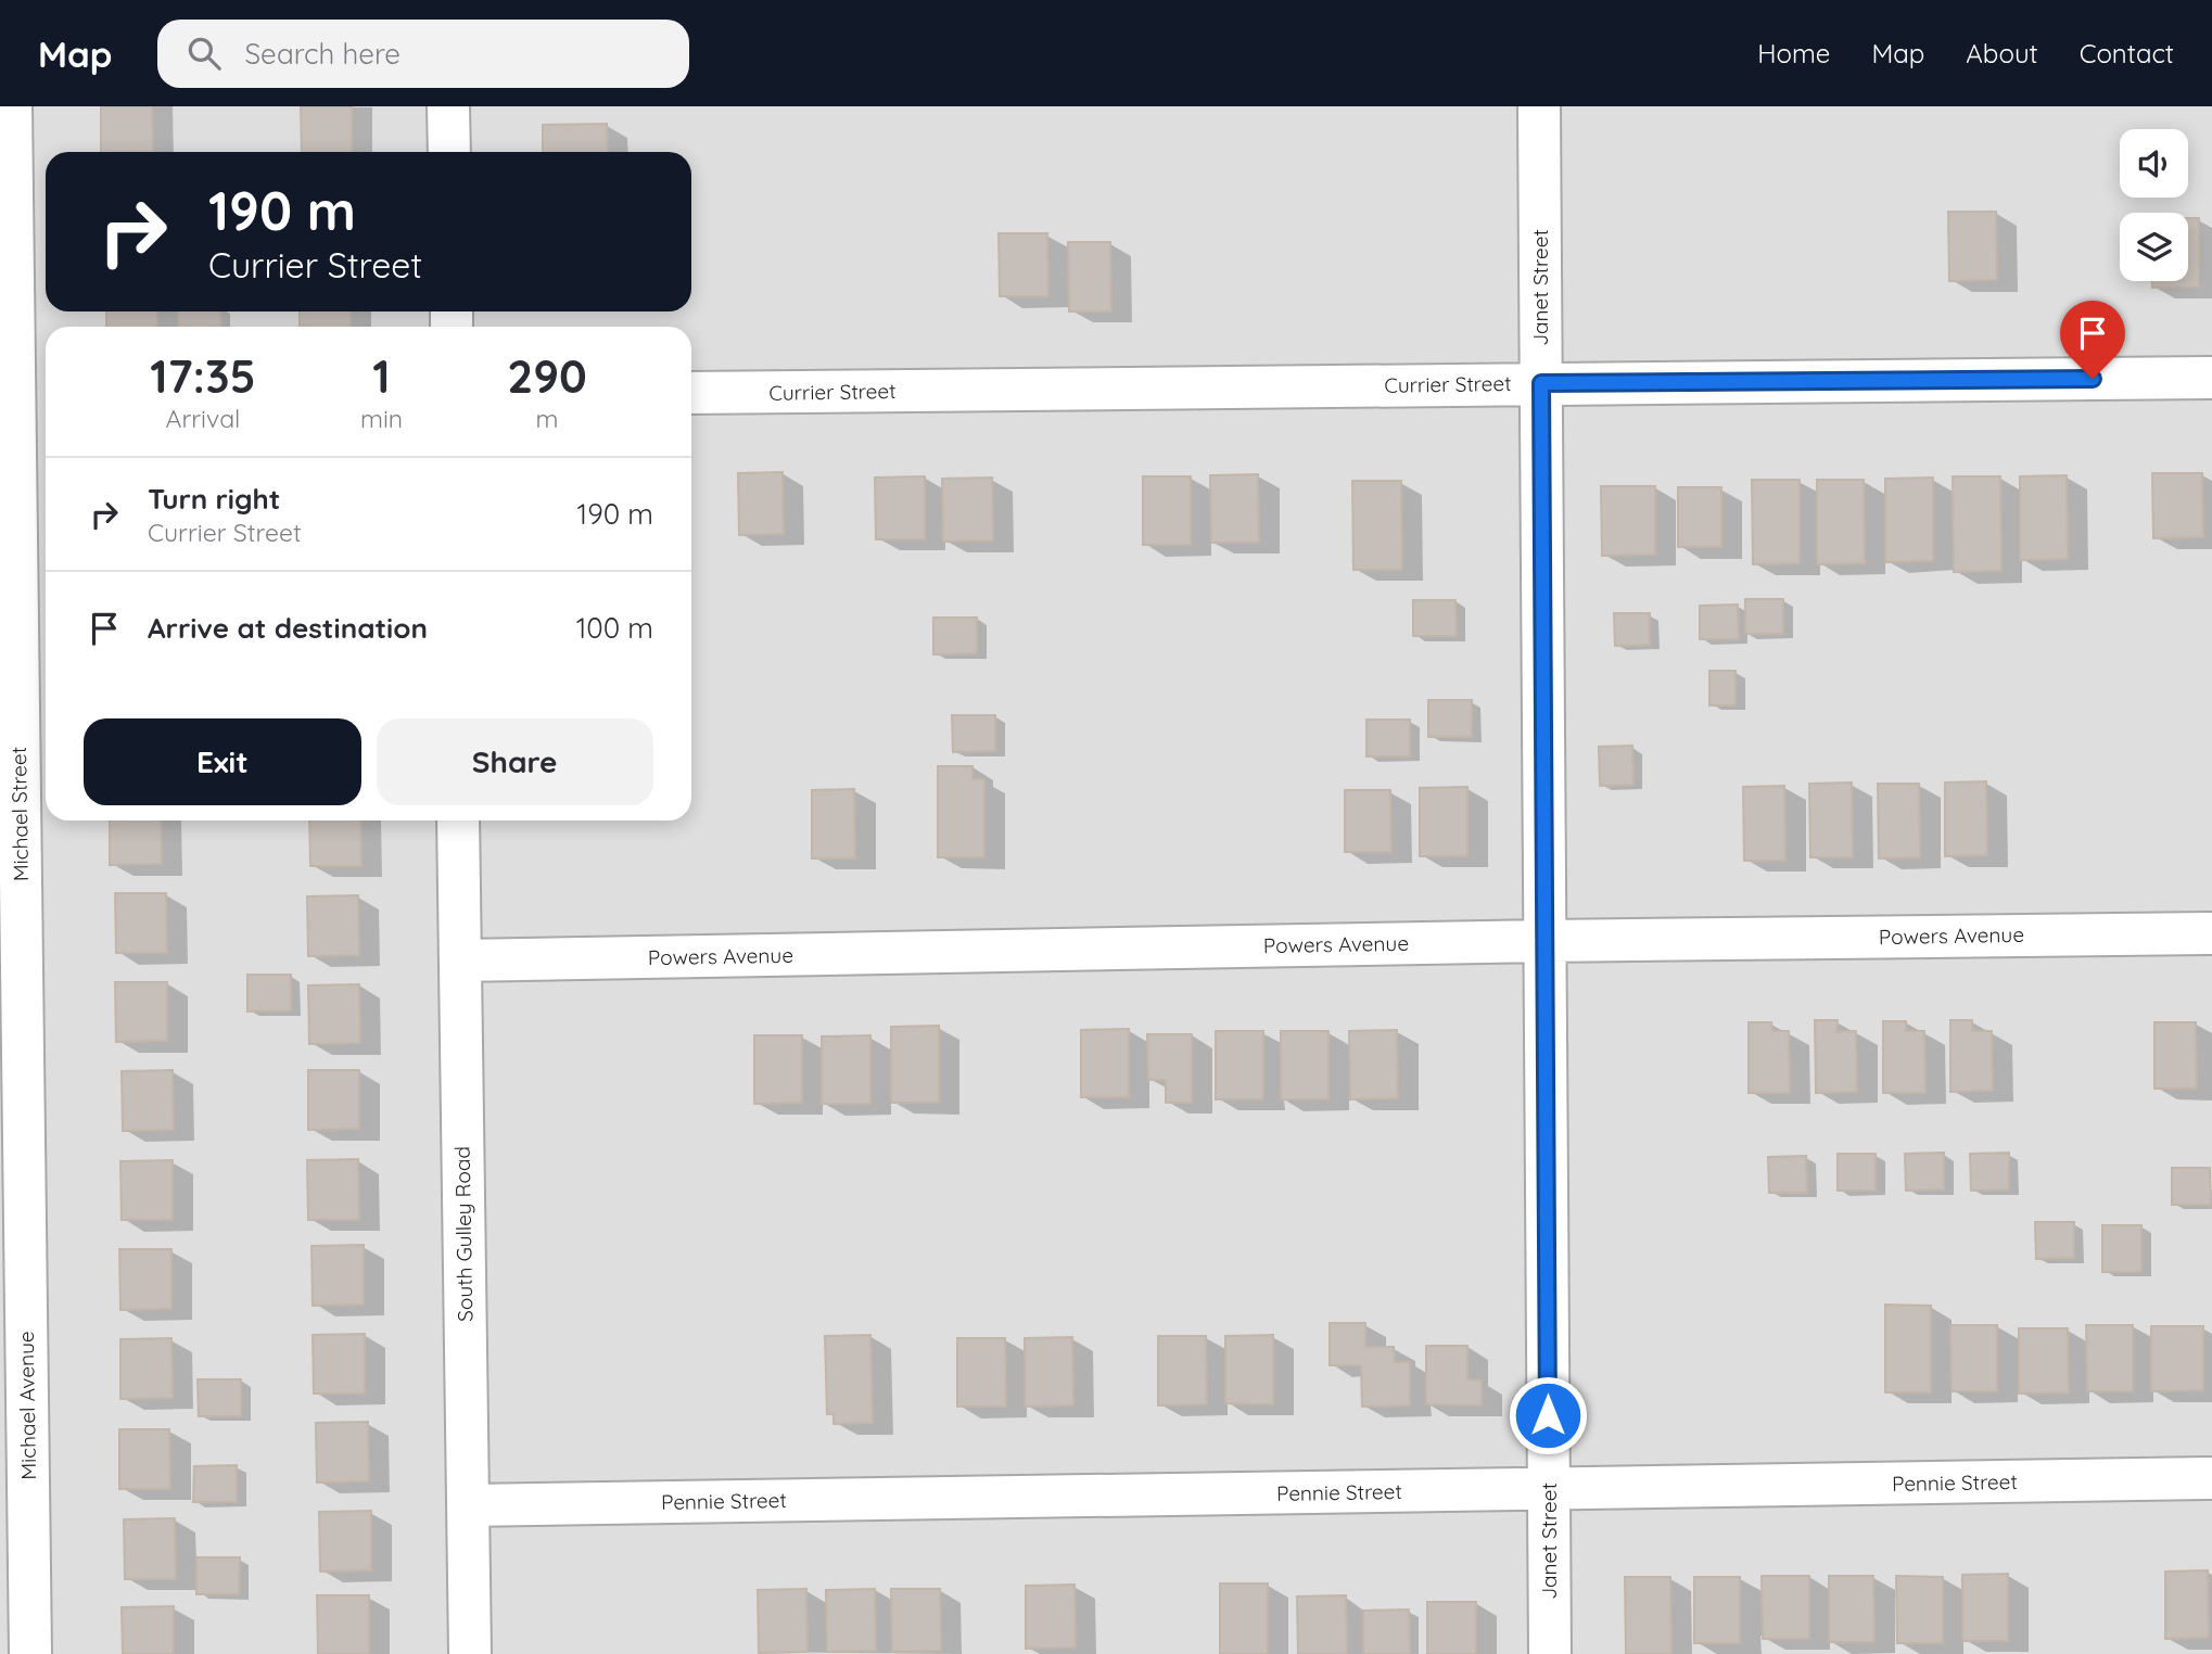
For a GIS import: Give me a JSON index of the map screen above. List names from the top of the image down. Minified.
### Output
{"streets":{"street":["Janet Street","Currier Street","Michael Street","Powers Avenue","South Gulley Road","Michael Avenue","Pennie Street"]},"crossings":[["Janet Street","Currier Street"],["Janet Street","Powers Avenue"],["Janet Street","Pennie Street"],["Michael Street","Michael Avenue"],["Powers Avenue","South Gulley Road"],["South Gulley Road","Pennie Street"]],"page":{"header":"Map","search":"Search here","nav":["Home","Map","About","Contact"],"turn":["190 m","Currier Street"],"eta":["17:35","Arrival","1","min","290","m"],"list":[{"name":"Turn right","note":"Currier Street","value":"190 m"},{"name":"Arrive at destination","value":"100 m"}],"buttons":["Exit","Share"]}}
